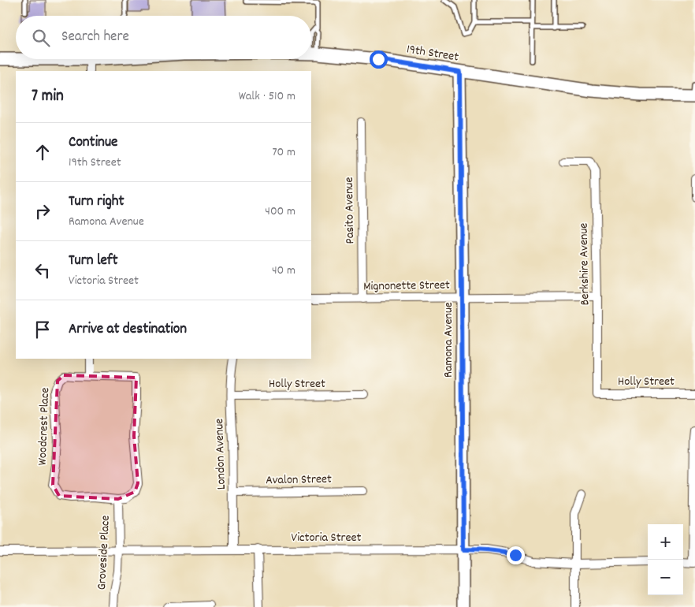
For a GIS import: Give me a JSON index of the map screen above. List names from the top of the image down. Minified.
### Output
{"streets":{"main road":["19th Street","Ramona Avenue"],"street":["Pasito Avenue","Berkshire Avenue","Mignonette Street","Holly Street","Woodcrest Place","London Avenue","Avalon Street","Victoria Street","Groveside Place"]},"crossings":[["19th Street","Ramona Avenue"],["Pasito Avenue","Mignonette Street"],["Berkshire Avenue","Mignonette Street"],["Berkshire Avenue","Holly Street"],["Mignonette Street","Ramona Avenue"],["Ramona Avenue","Victoria Street"],["Holly Street","London Avenue"],["Woodcrest Place","Groveside Place"],["London Avenue","Avalon Street"],["London Avenue","Victoria Street"],["Victoria Street","Groveside Place"]],"page":{"search":"Search here","heading":["7 min","Walk · 510 m"],"list":[["Continue","19th Street","70 m"],["Turn right","Ramona Avenue","400 m"],["Turn left","Victoria Street","40 m"],"Arrive at destination"],"map_buttons":["+","−"]}}
